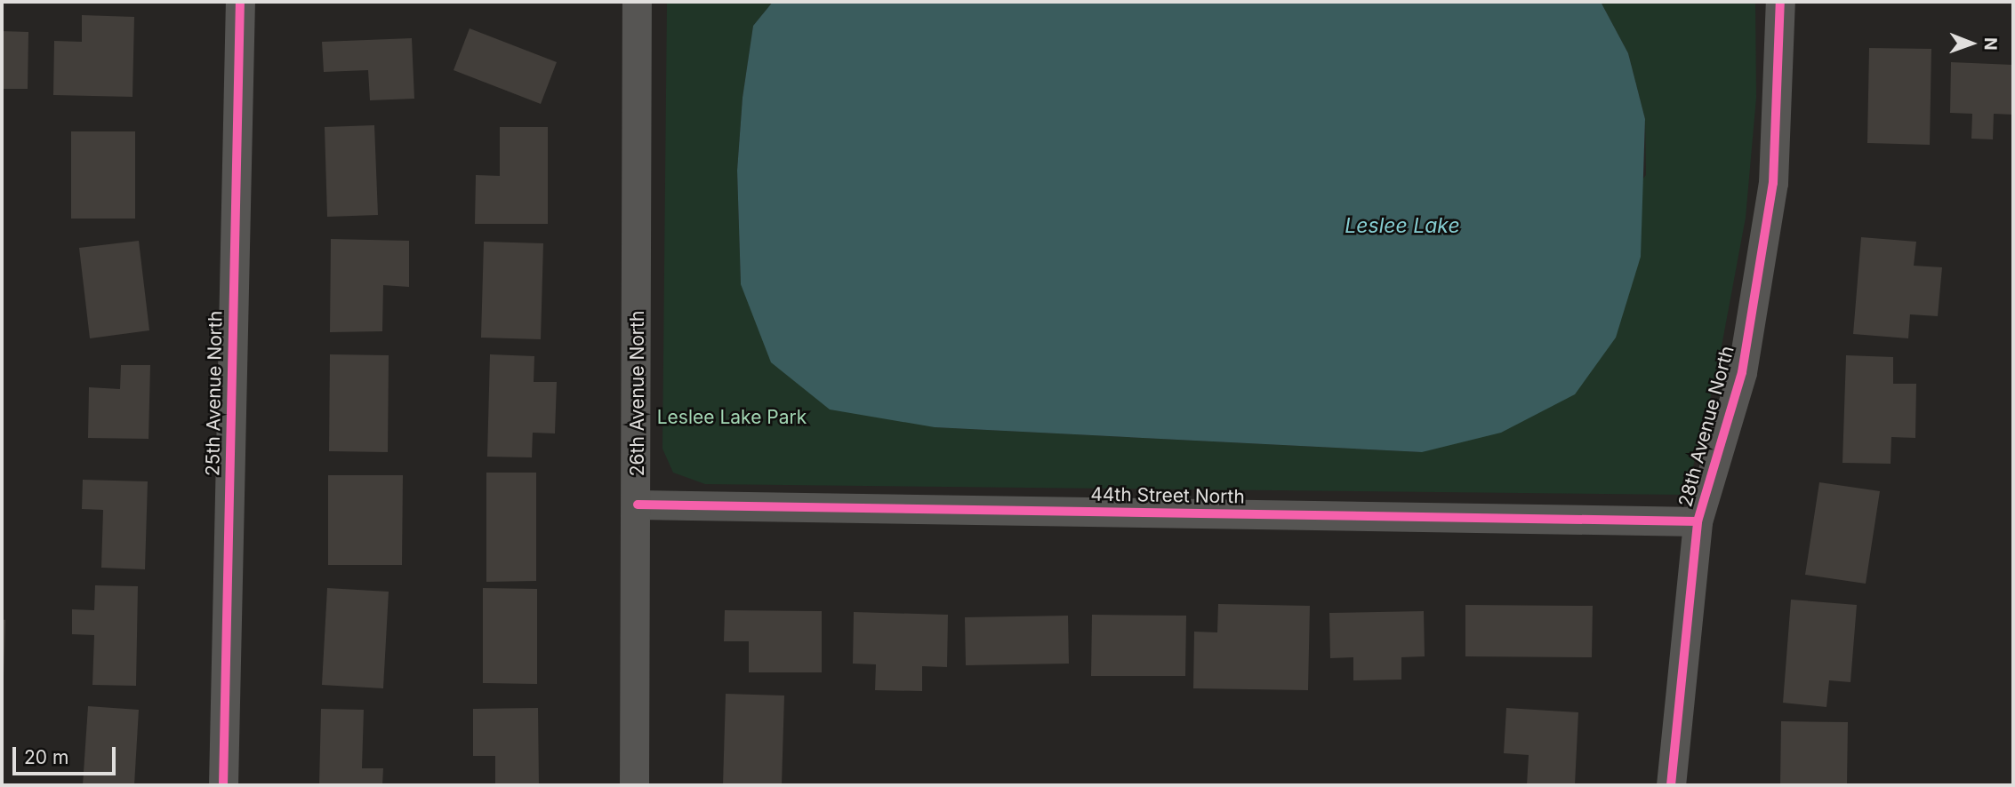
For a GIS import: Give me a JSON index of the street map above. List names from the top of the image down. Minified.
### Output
{"streets":{"street":["25th Avenue North","26th Avenue North","28th Avenue North","44th Street North"]},"crossings":[["26th Avenue North","44th Street North"],["28th Avenue North","44th Street North"]],"water":["Leslee Lake"],"parks":["Leslee Lake Park"],"scale_bar":"20 m","north":"right"}
